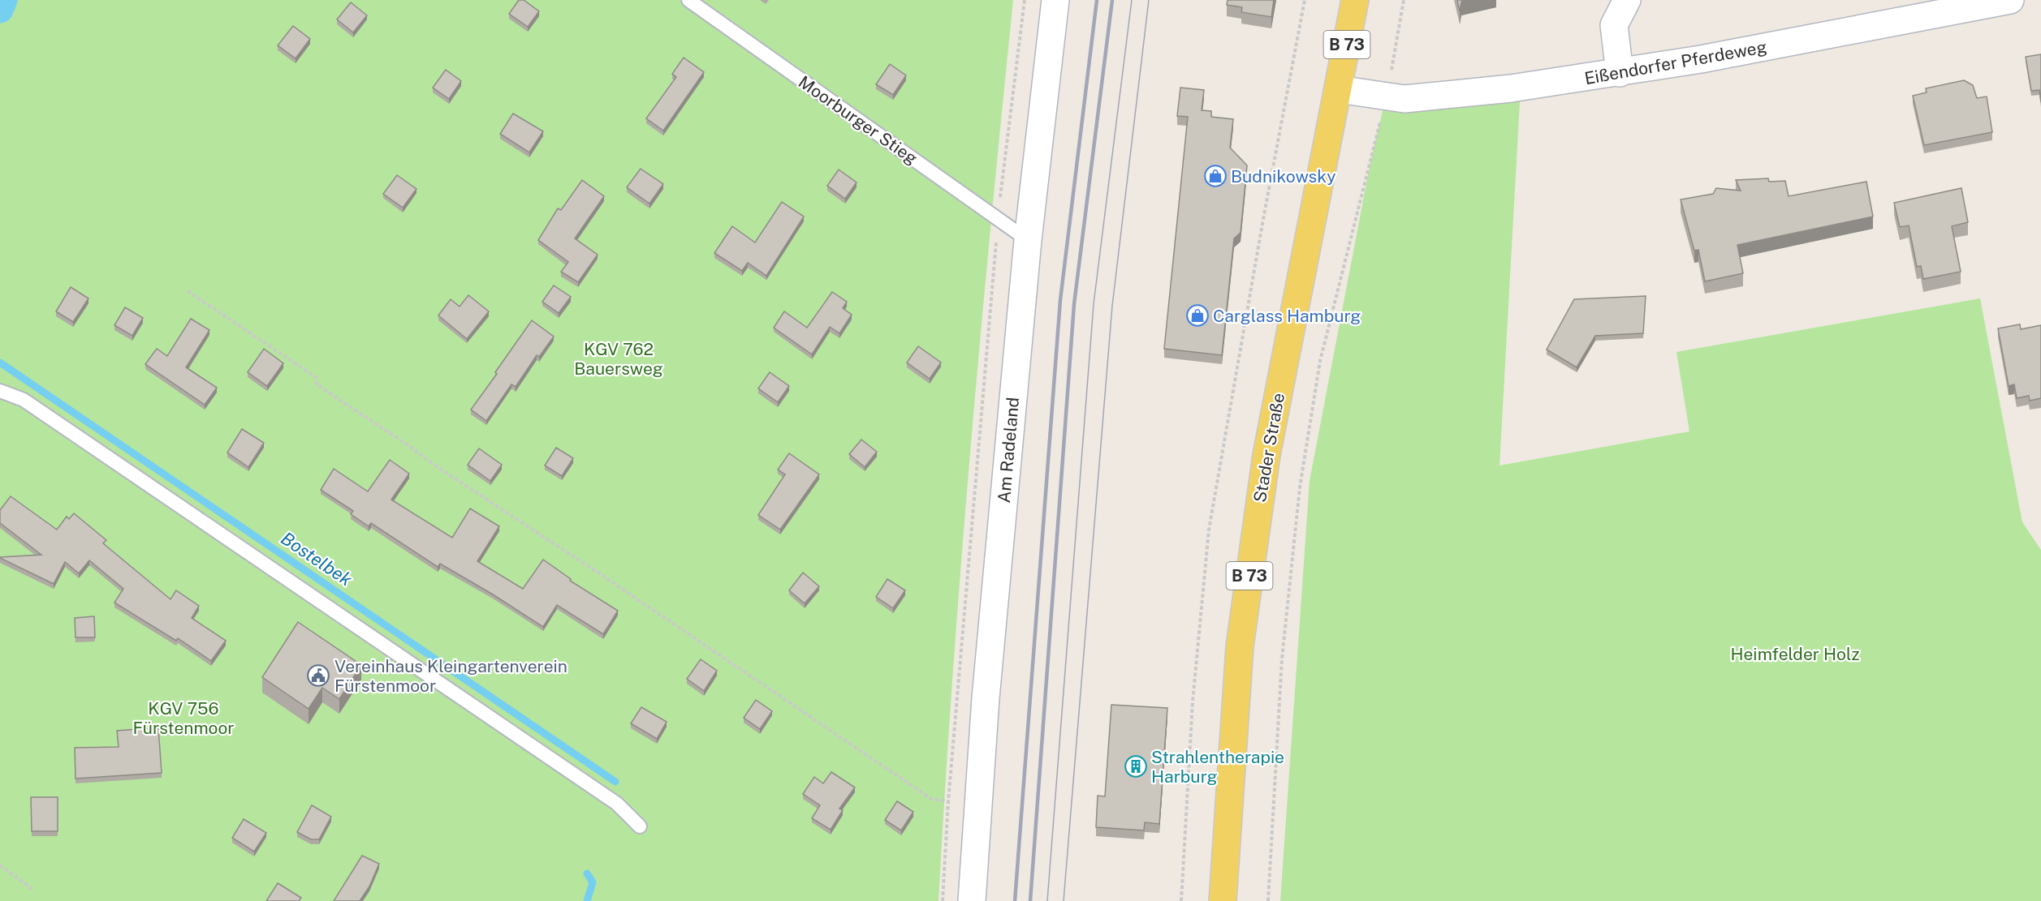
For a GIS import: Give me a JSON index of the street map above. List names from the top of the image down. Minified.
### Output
{"streets":{"main road":["B 73","Stader Straße"],"street":["Eißendorfer Pferdeweg","Am Radeland"],"lane":["Moorburger Stieg"]},"crossings":[["Eißendorfer Pferdeweg","Stader Straße"],["Moorburger Stieg","Am Radeland"]],"water":["Bostelbek"],"parks":["KGV 762 Bauersweg","Heimfelder Holz","KGV 756 Fürstenmoor"],"places":{"shop":["Budnikowsky","Carglass Hamburg"],"public building":["Vereinhaus Kleingartenverein Fürstenmoor"],"building":["Strahlentherapie Harburg"]}}
